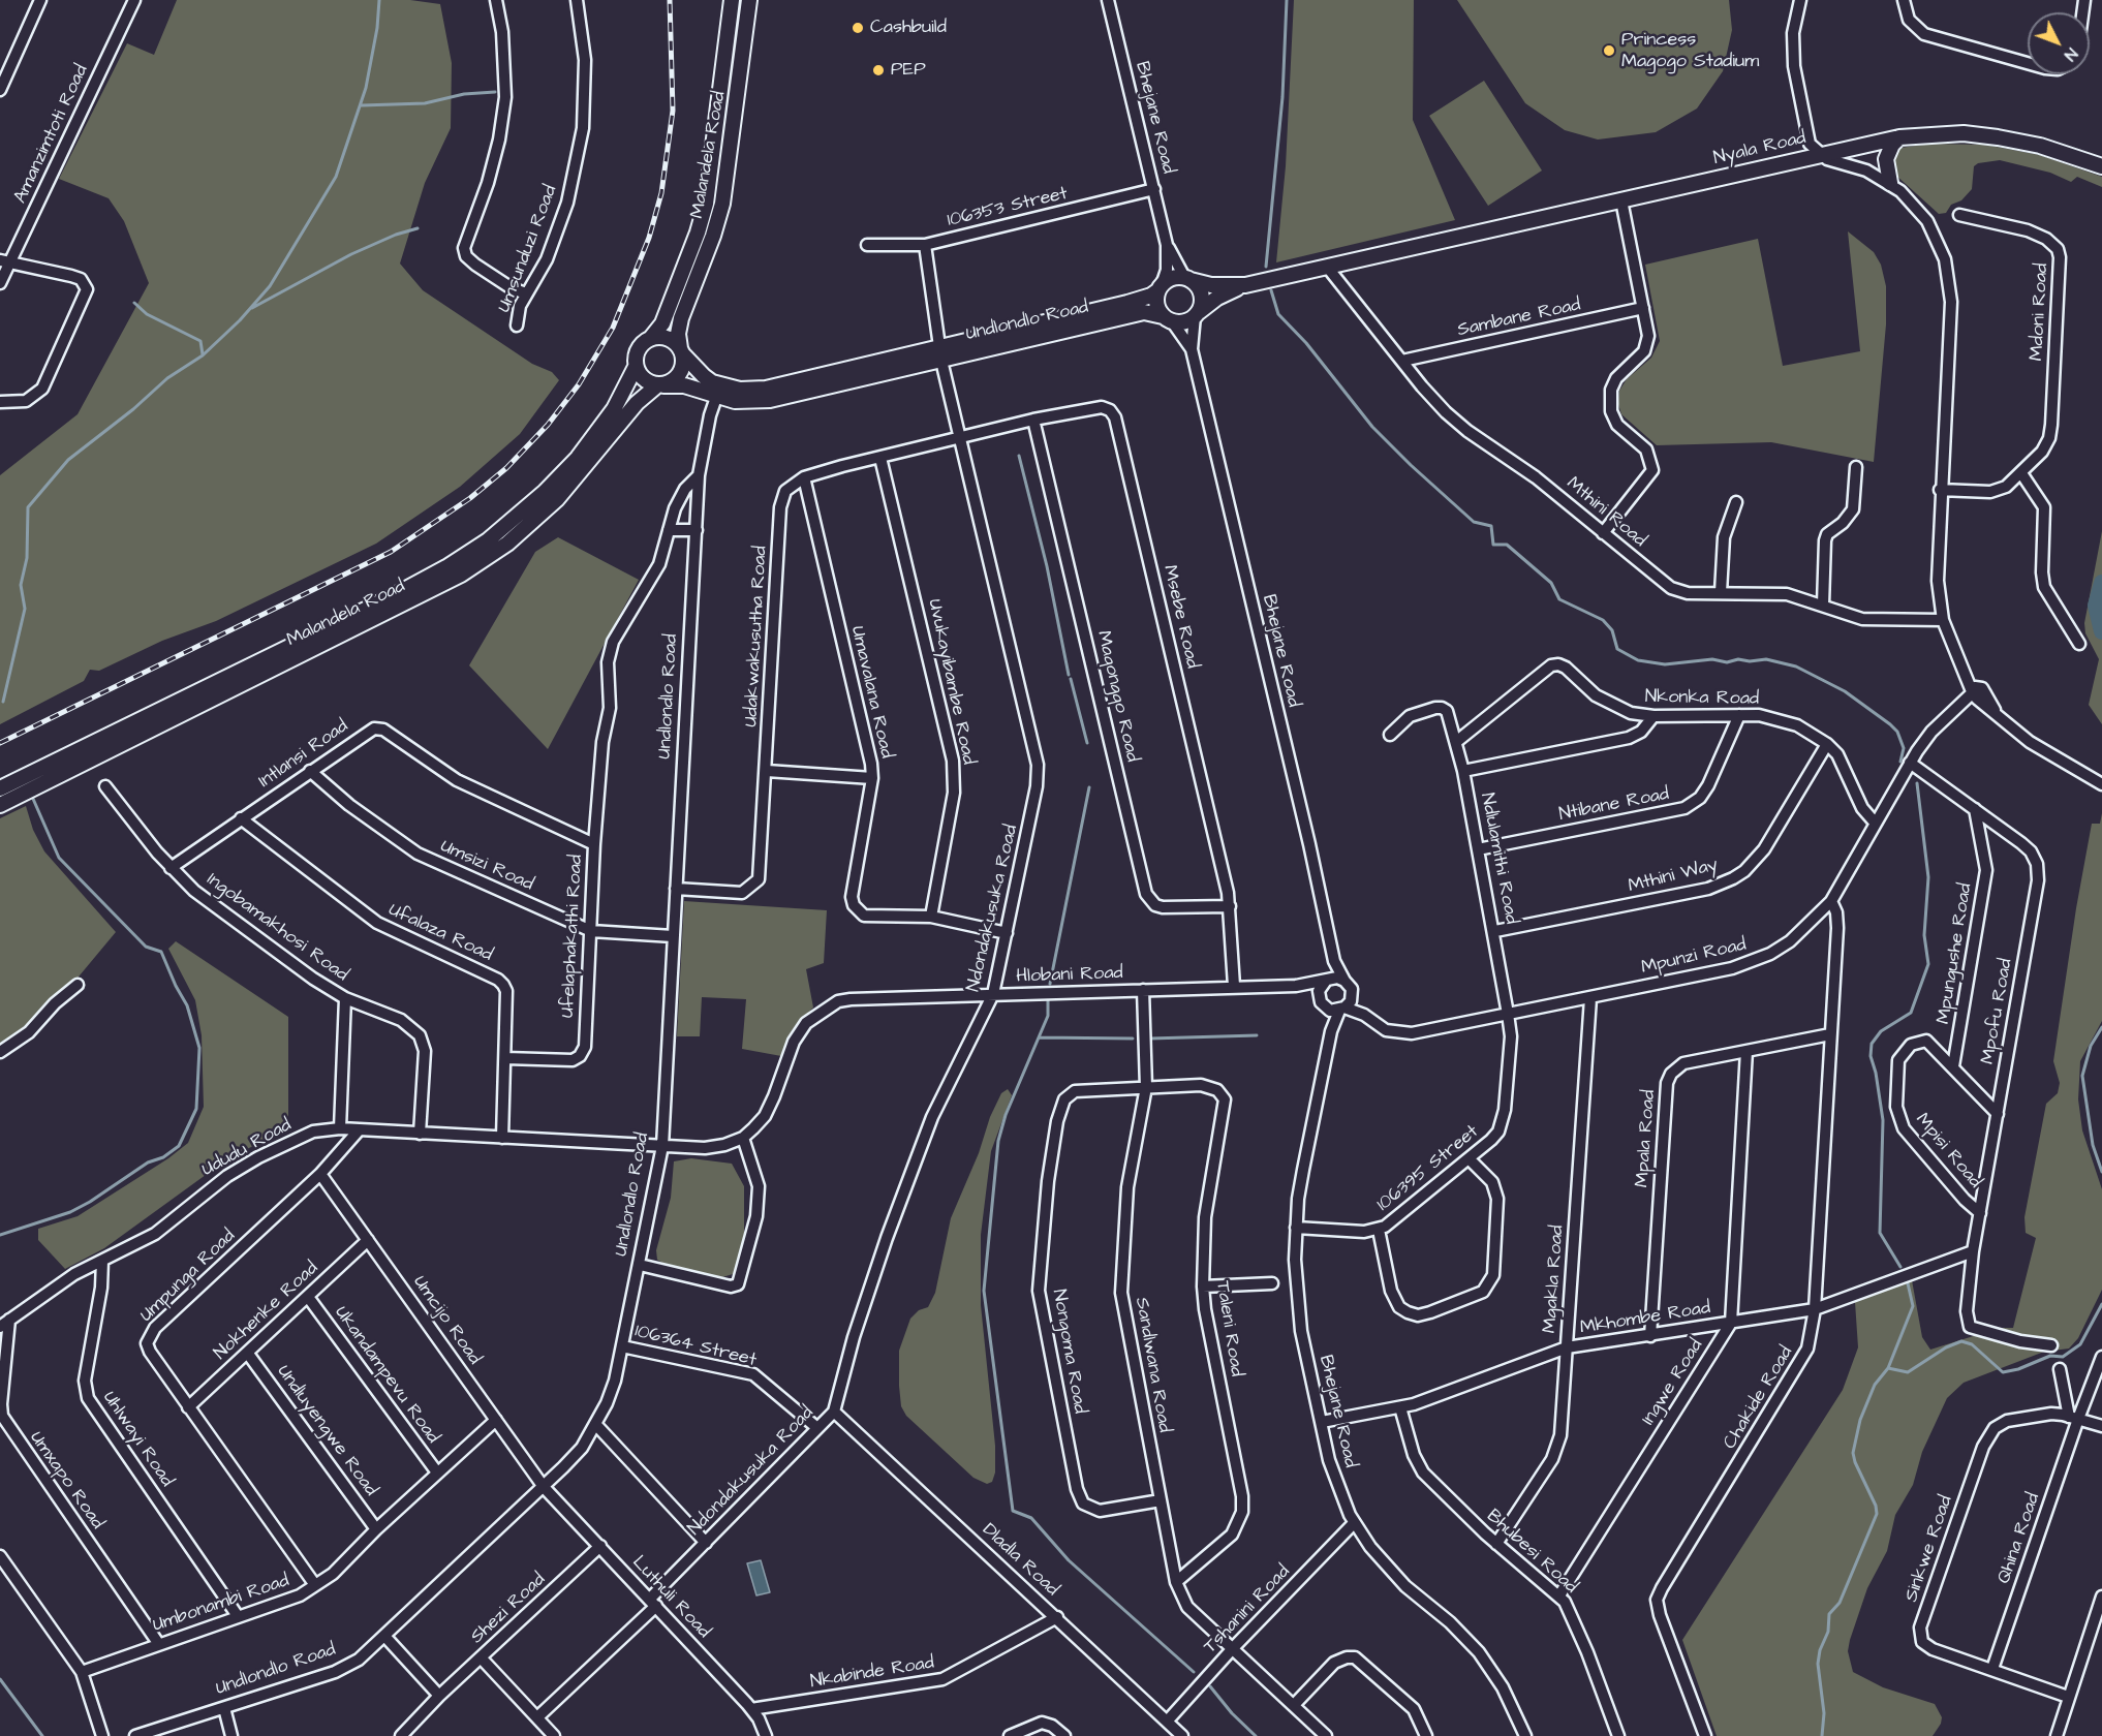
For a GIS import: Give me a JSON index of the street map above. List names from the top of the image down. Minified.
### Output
{"streets":{"main road":["Nyala Road","Malandela Road","Undlondlo Road"],"street":["Bhejane Road","Amanzimtoti Road","106353 Street","Umsunduzi Road","Mdoni Road","Sambane Road","Mthini Road","Msebe Road","Udakwakusutha Road","Uvukayibambe Road","Umavalana Road","Maqongqo Road","Nkonka Road","Intlansi Road","Ntibane Road","Ndlulamithi Road","Umsizi Road","Mthini Way","Ndondakusuka Road","Ingobamakhosi Road","Ufalaza Road","Ufelaphakathi Road","Mpungushe Road","Mpunzi Road","Hlobani Road","Mpofu Road","Mpala Road","Ududu Road","Mpisi Road","106395 Street","Umpunga Road","Mgakla Road","Nokhenke Road","Mkhombe Road","Umcijo Road","Taleni Road","106364 Street","Nongoma Road","Sandlwana Road","Ukandampevu Road","Ingwe Road","Chakide Road","Undluyengwe Road","Uhlwayi Road","Umxapo Road","Qhina Road","Sinkwe Road","Bhubesi Road","Dladla Road","Luthuli Road","Umbonambi Road","Shezi Road","Tshanini Road","Nkabinde Road"]},"crossings":[["Bhejane Road","Nyala Road"],["Bhejane Road","106353 Street"],["Bhejane Road","Undlondlo Road"],["Bhejane Road","Mpunzi Road"],["Bhejane Road","Hlobani Road"],["Bhejane Road","106395 Street"],["Bhejane Road","Mkhombe Road"],["Bhejane Road","Tshanini Road"],["Nyala Road","Mdoni Road"],["Nyala Road","Undlondlo Road"],["Nyala Road","Mthini Road"],["Nyala Road","Mpunzi Road"],["Malandela Road","Undlondlo Road"],["106353 Street","Ndondakusuka Road"],["Sambane Road","Mthini Road"],["Undlondlo Road","Udakwakusutha Road"],["Undlondlo Road","Umsizi Road"],["Undlondlo Road","Ndondakusuka Road"],["Undlondlo Road","Ufelaphakathi Road"],["Undlondlo Road","Hlobani Road"],["Undlondlo Road","Ududu Road"],["Undlondlo Road","Umcijo Road"],["Undlondlo Road","106364 Street"],["Undlondlo Road","Luthuli Road"],["Msebe Road","Maqongqo Road"],["Msebe Road","Ndondakusuka Road"],["Msebe Road","Hlobani Road"],["Udakwakusutha Road","Umavalana Road"],["Uvukayibambe Road","Umavalana Road"],["Umavalana Road","Ndondakusuka Road"],["Nkonka Road","Ntibane Road"],["Nkonka Road","Ndlulamithi Road"],["Nkonka Road","Mthini Way"],["Nkonka Road","Mpunzi Road"],["Intlansi Road","Umsizi Road"],["Intlansi Road","Ingobamakhosi Road"],["Intlansi Road","Ufalaza Road"],["Intlansi Road","Ufelaphakathi Road"],["Ntibane Road","Ndlulamithi Road"],["Ndlulamithi Road","Mthini Way"],["Ndlulamithi Road","Mpunzi Road"],["Ndlulamithi Road","106395 Street"],["Umsizi Road","Ufelaphakathi Road"],["Ndondakusuka Road","Hlobani Road"],["Ndondakusuka Road","106364 Street"],["Ndondakusuka Road","Dladla Road"],["Ndondakusuka Road","Luthuli Road"],["Ingobamakhosi Road","Ududu Road"],["Ufalaza Road","Ufelaphakathi Road"],["Ufalaza Road","Ududu Road"],["Mpungushe Road","Mpofu Road"],["Mpungushe Road","Mpisi Road"],["Mpunzi Road","Hlobani Road"],["Mpunzi Road","Mpofu Road"],["Mpunzi Road","106395 Street"],["Mpunzi Road","Mgakla Road"],["Mpunzi Road","Chakide Road"],["Hlobani Road","Ududu Road"],["Hlobani Road","Sandlwana Road"],["Mpofu Road","Mpisi Road"],["Mpofu Road","Mkhombe Road"],["Mpala Road","Mkhombe Road"],["Mpala Road","Ingwe Road"],["Mpala Road","Chakide Road"],["Ududu Road","Umpunga Road"],["Ududu Road","Uhlwayi Road"],["Ududu Road","Umxapo Road"],["Umpunga Road","Nokhenke Road"],["Umpunga Road","Umcijo Road"],["Umpunga Road","Umbonambi Road"],["Mgakla Road","Mkhombe Road"],["Mgakla Road","Bhubesi Road"],["Nokhenke Road","Umcijo Road"],["Nokhenke Road","Ukandampevu Road"],["Nokhenke Road","Undluyengwe Road"],["Mkhombe Road","Ingwe Road"],["Mkhombe Road","Chakide Road"],["Mkhombe Road","Bhubesi Road"],["Umcijo Road","Luthuli Road"],["Umcijo Road","Umbonambi Road"],["Taleni Road","Nongoma Road"],["Taleni Road","Sandlwana Road"],["Nongoma Road","Sandlwana Road"],["Sandlwana Road","Tshanini Road"],["Ukandampevu Road","Umbonambi Road"],["Ingwe Road","Bhubesi Road"],["Undluyengwe Road","Umbonambi Road"],["Uhlwayi Road","Umbonambi Road"],["Umxapo Road","Umbonambi Road"],["Qhina Road","Sinkwe Road"],["Dladla Road","Tshanini Road"],["Dladla Road","Nkabinde Road"],["Luthuli Road","Shezi Road"],["Luthuli Road","Nkabinde Road"]],"places":["Cashbuild","Princess Magogo Stadium","PEP"],"north":"bottom right"}
